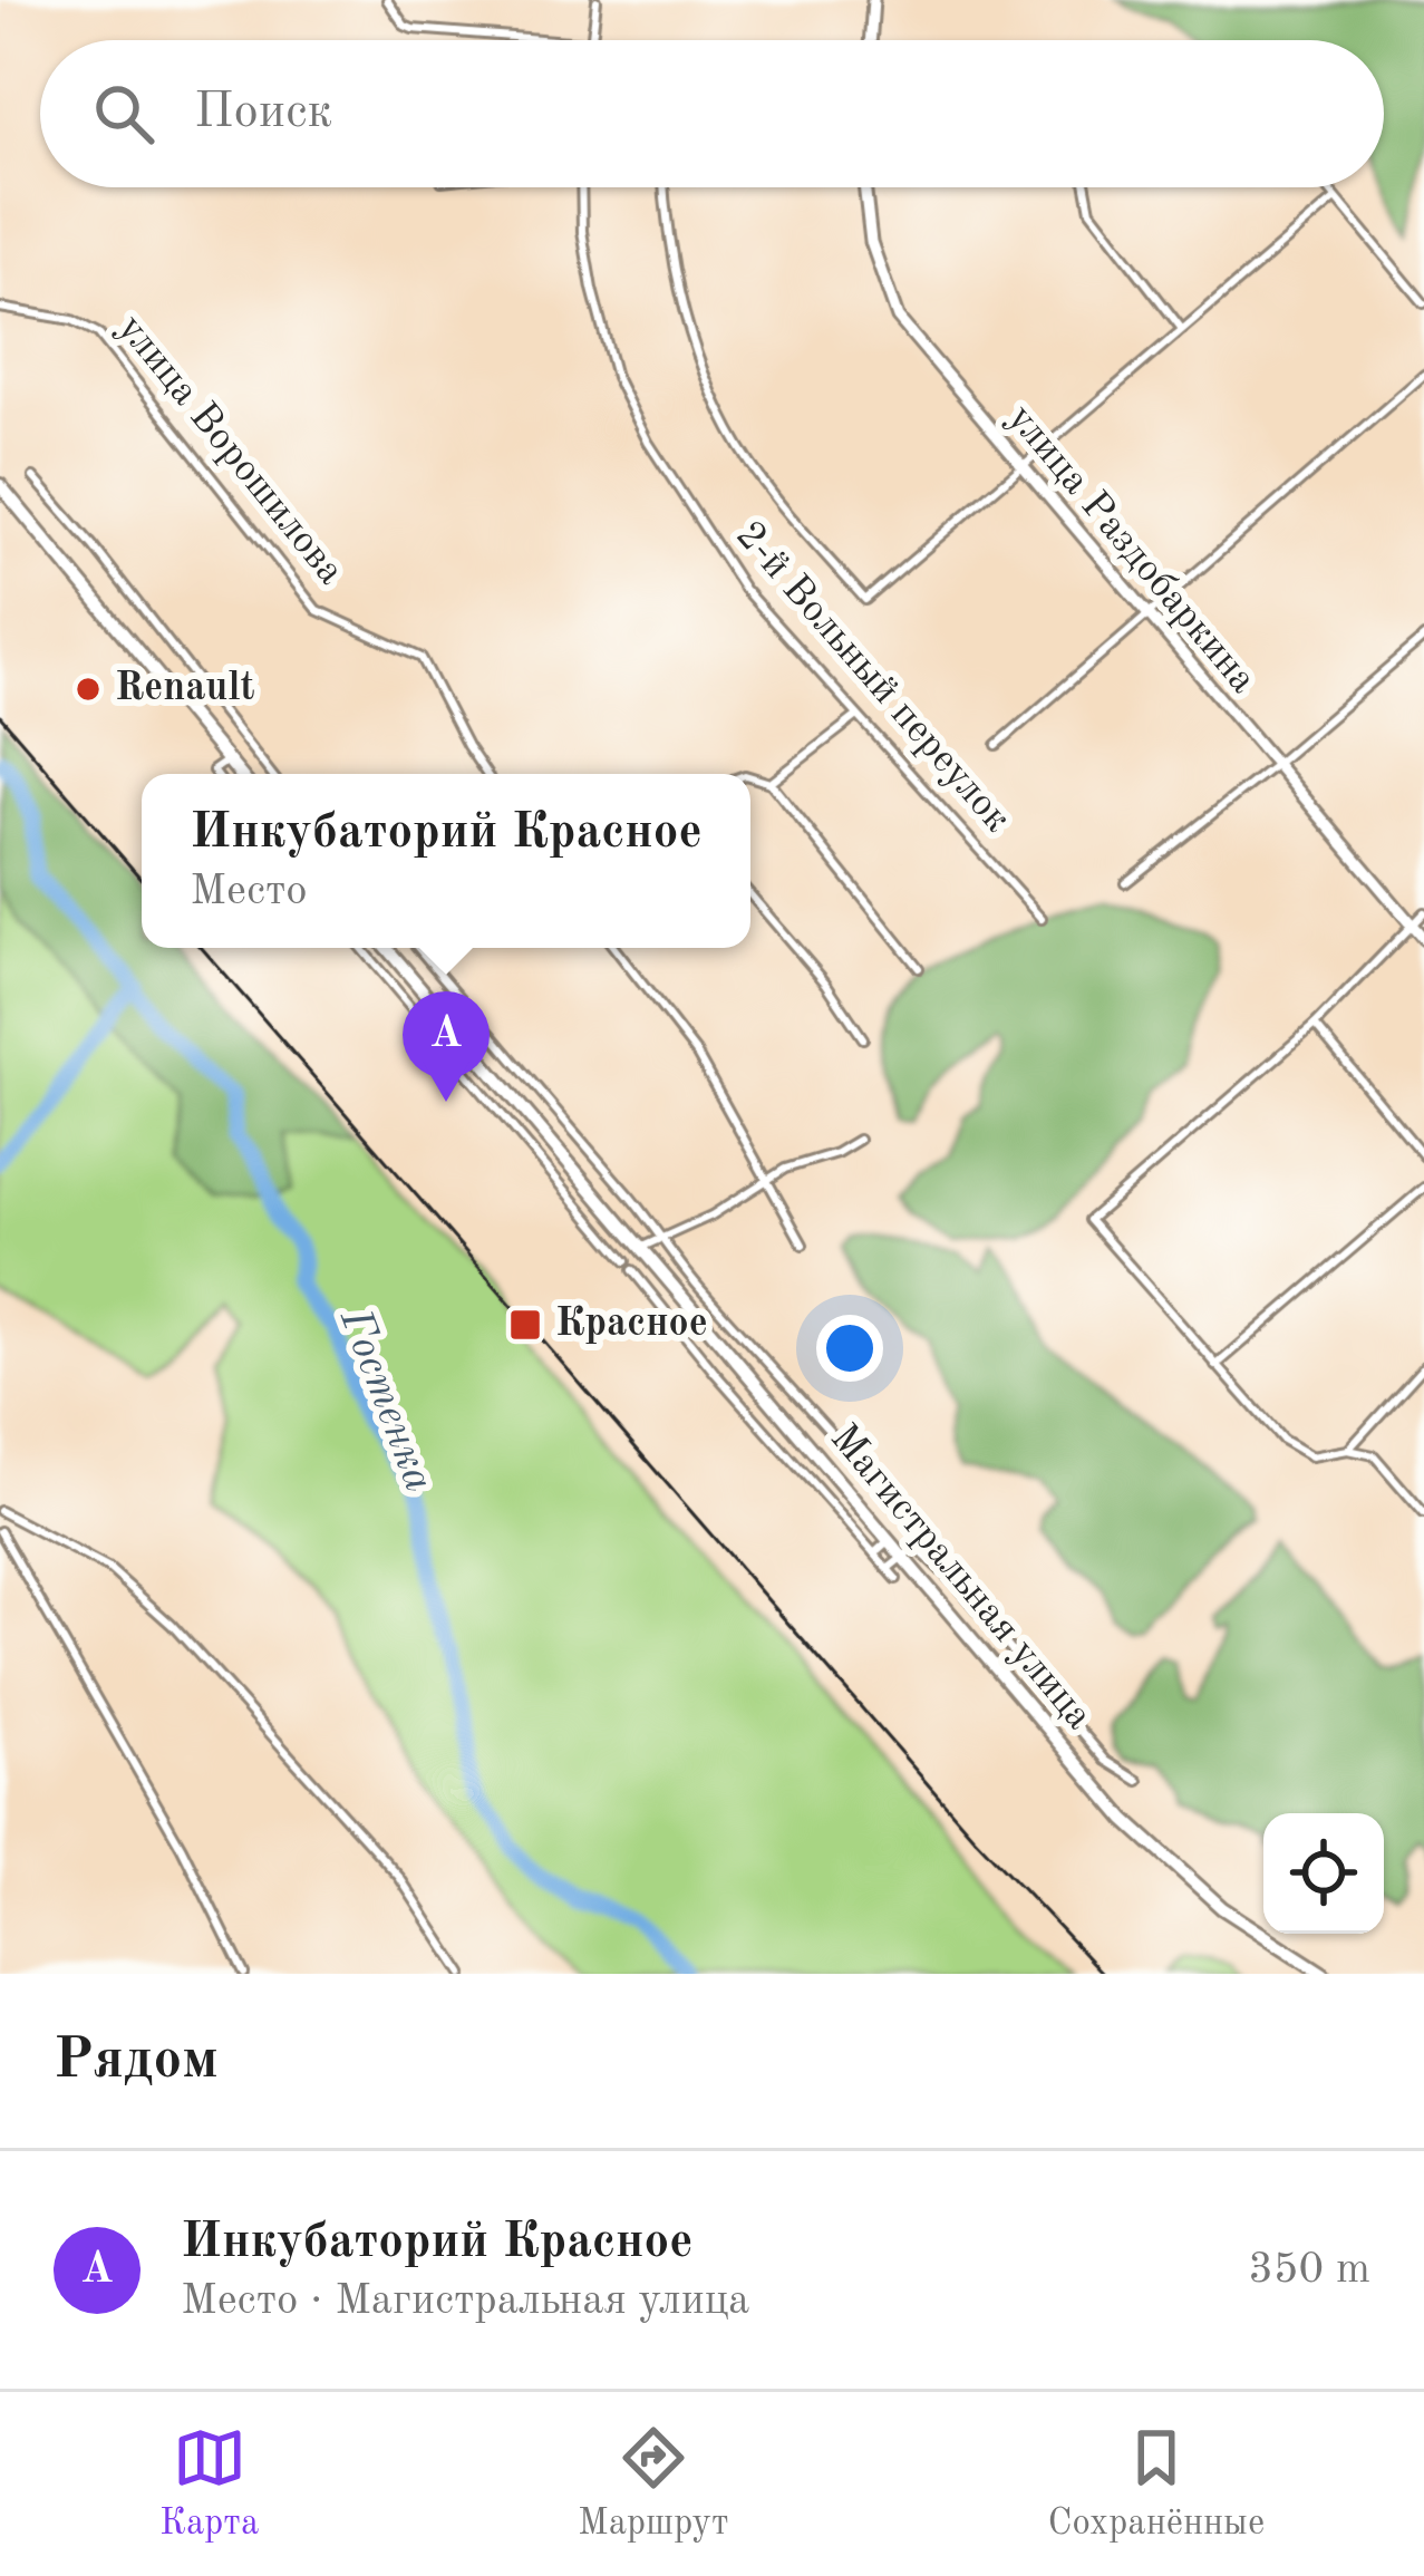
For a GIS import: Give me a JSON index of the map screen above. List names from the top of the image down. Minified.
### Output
{"streets":{"main road":["Магистральная улица"],"street":["улица Ворошилова","улица Раздобаркина","2-й Вольный переулок"]},"water":["Гостенка"],"places":{"other":["Renault"],"transit":["Красное"]},"page":{"search":"Поиск","popup":["Инкубаторий Красное","Место"],"pins":"A","heading":"Рядом","list":[{"mark":"A","name":"Инкубаторий Красное","note":"Место · Магистральная улица","value":"350 m"}],"nav":["Карта","Маршрут","Сохранённые"]}}
